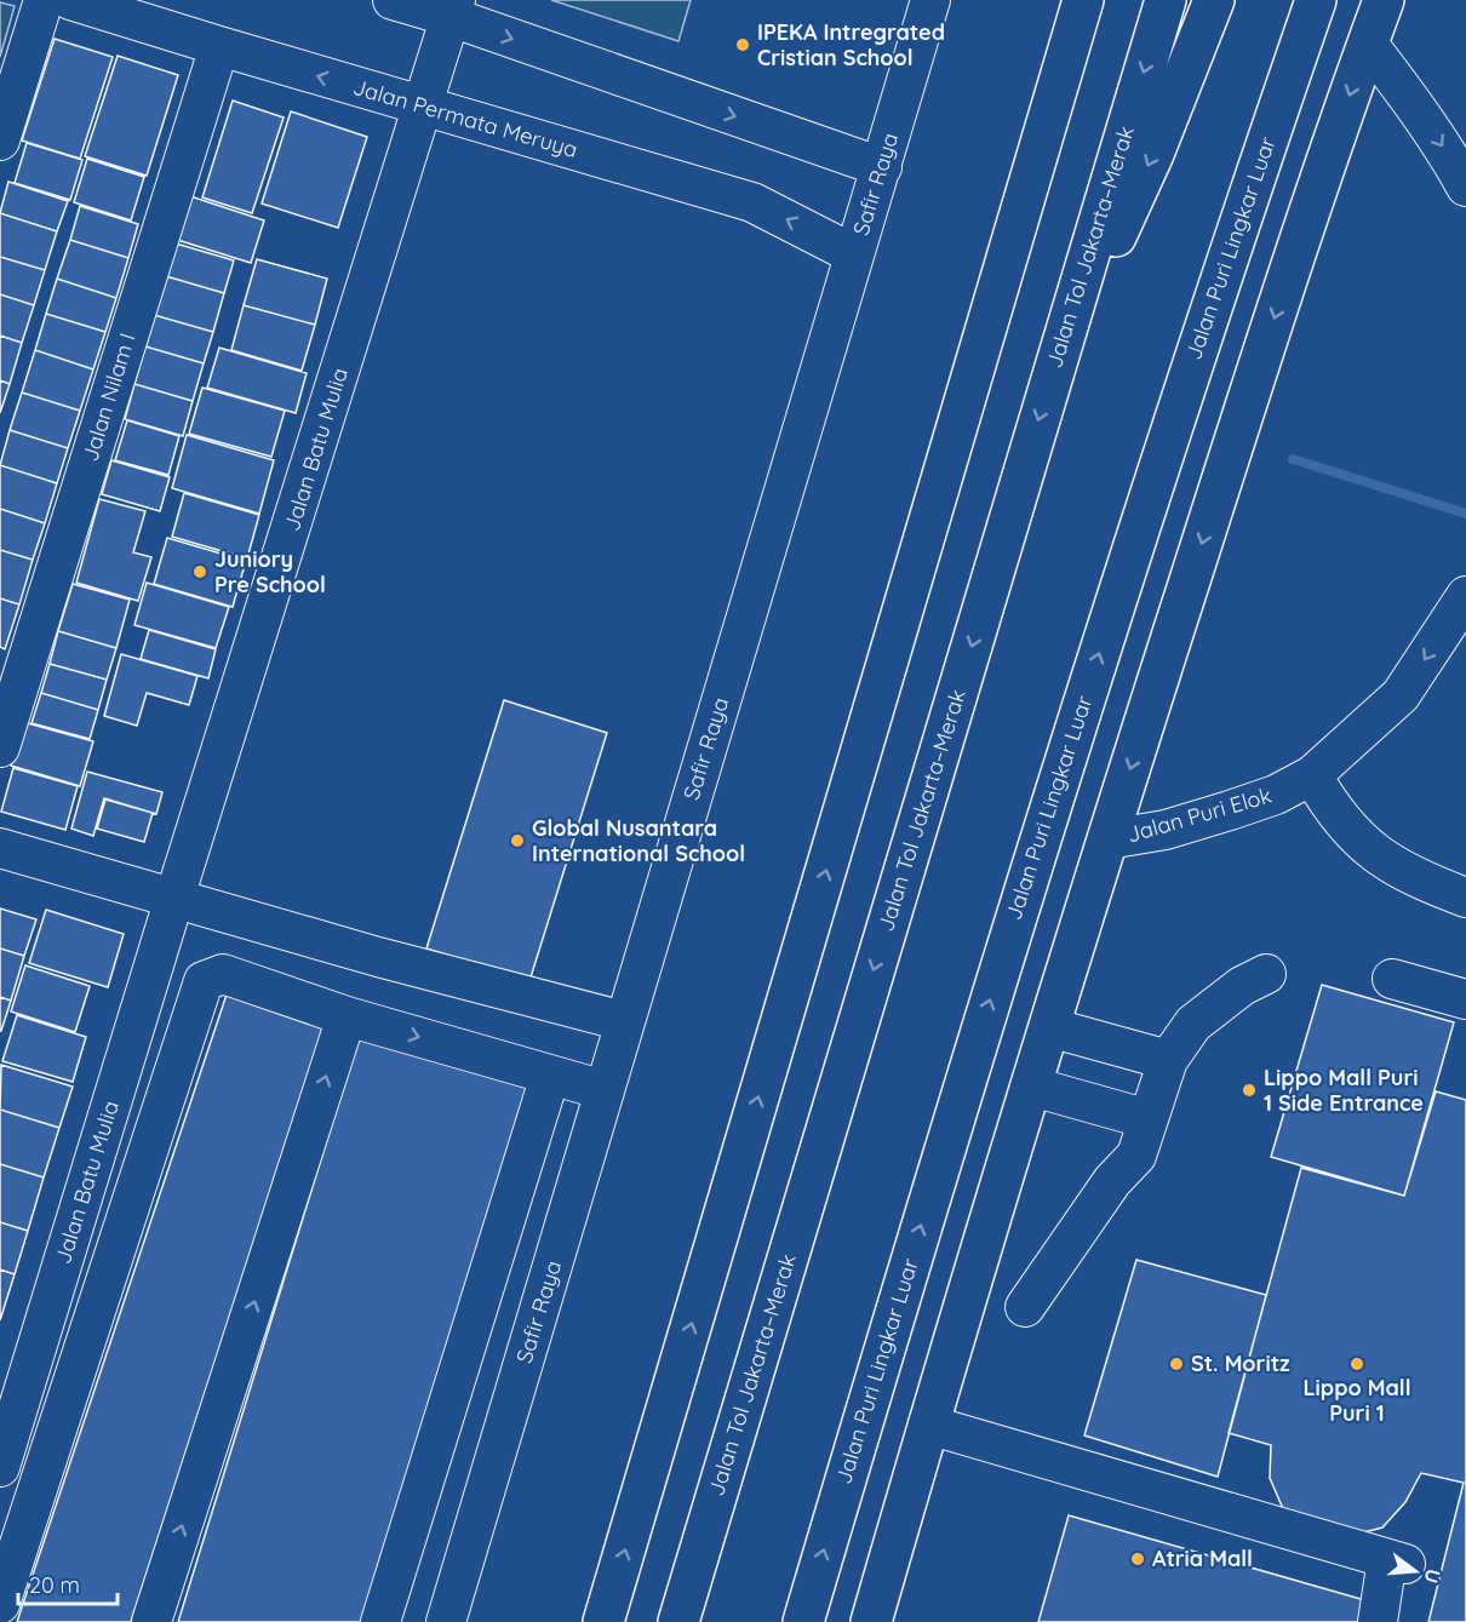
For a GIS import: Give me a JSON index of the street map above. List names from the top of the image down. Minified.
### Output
{"streets":{"main road":["Jalan Tol Jakarta–Merak","Jalan Puri Lingkar Luar"],"street":["Jalan Permata Meruya","Safir Raya","Jalan Nilam I","Jalan Batu Mulia","Jalan Puri Elok"]},"crossings":[["Jalan Permata Meruya","Safir Raya"],["Jalan Permata Meruya","Jalan Nilam I"],["Jalan Permata Meruya","Jalan Batu Mulia"]],"one_way":["Jalan Puri Elok"],"places":["IPEKA Intregrated Cristian School","Juniory Pre School","Global Nusantara International School","Lippo Mall Puri 1 Side Entrance","St. Moritz","Lippo Mall Puri 1","Atria Mall"],"scale_bar":"20 m","north":"right"}
